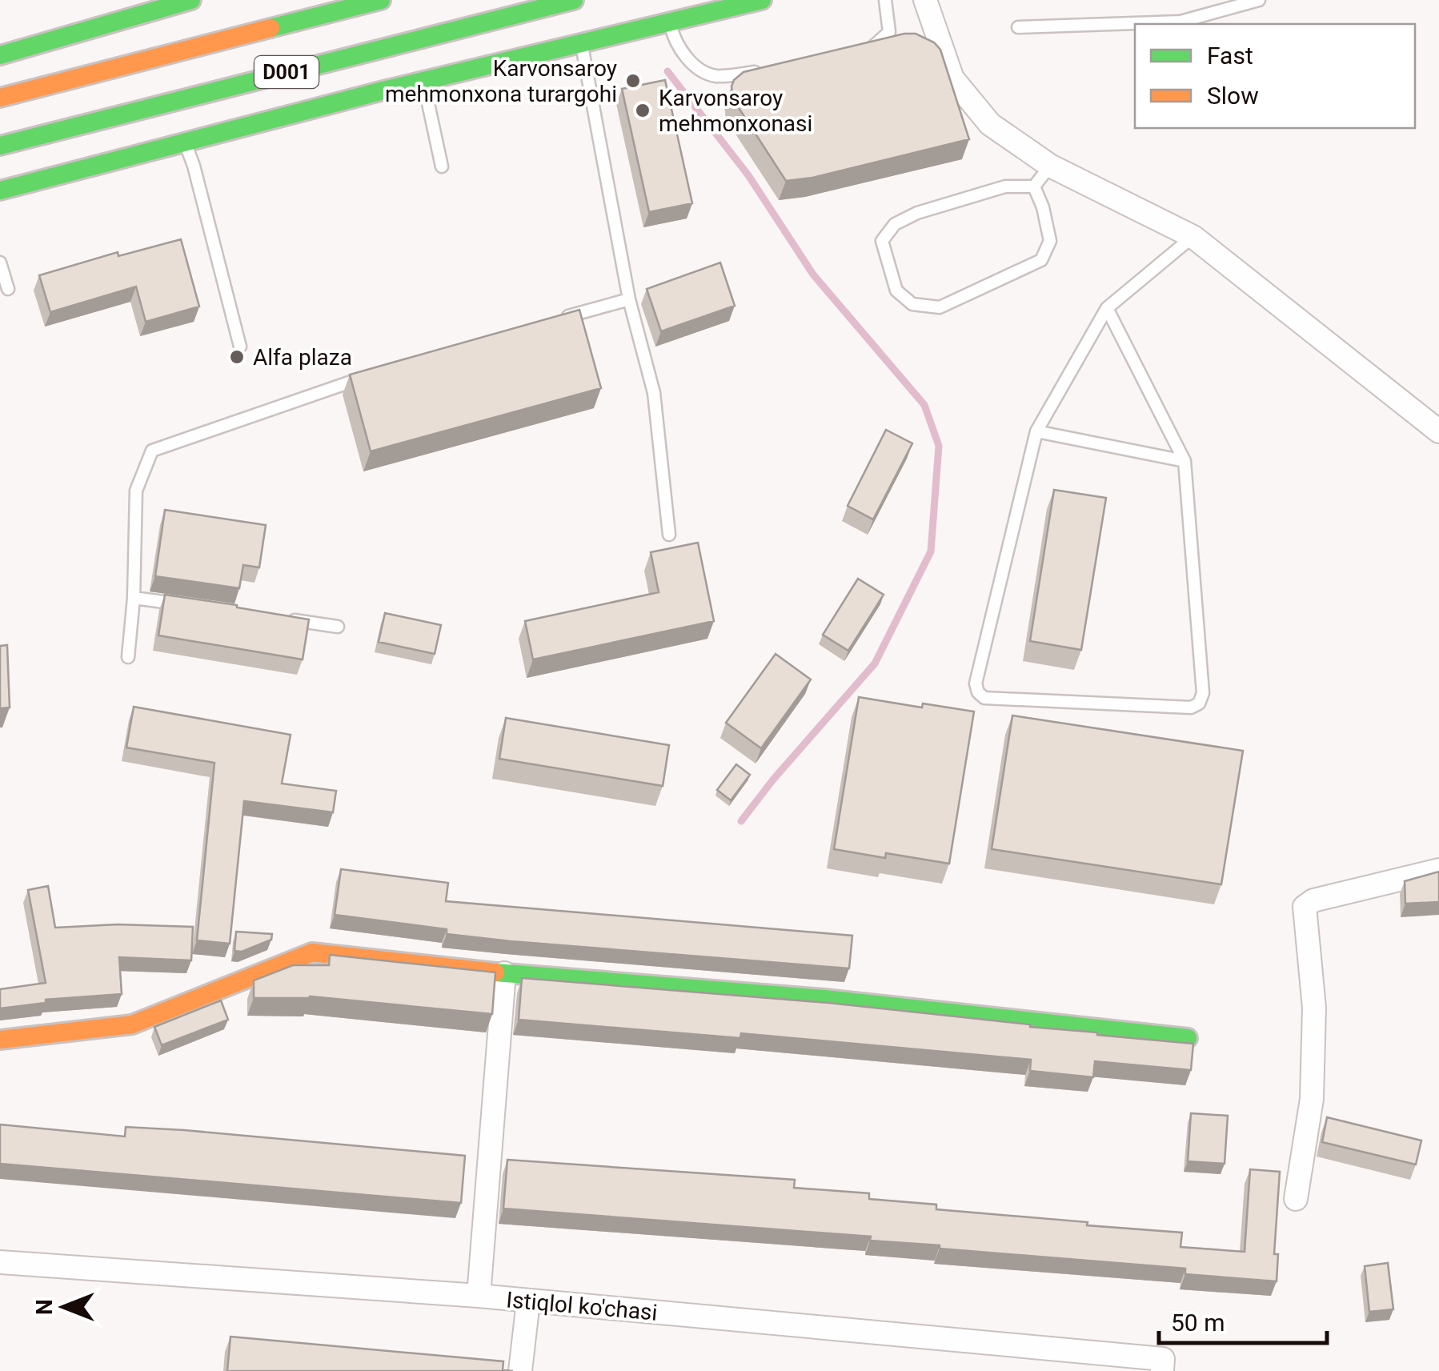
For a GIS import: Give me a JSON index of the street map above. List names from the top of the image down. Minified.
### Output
{"streets":{"main road":["D001"],"street":["Istiqlol ko'chasi"]},"places":["Karvonsaroy mehmonxona turargohi","Karvonsaroy mehmonxonasi","Alfa plaza"],"legend":["Fast","Slow"],"scale_bar":"50 m","north":"left"}
